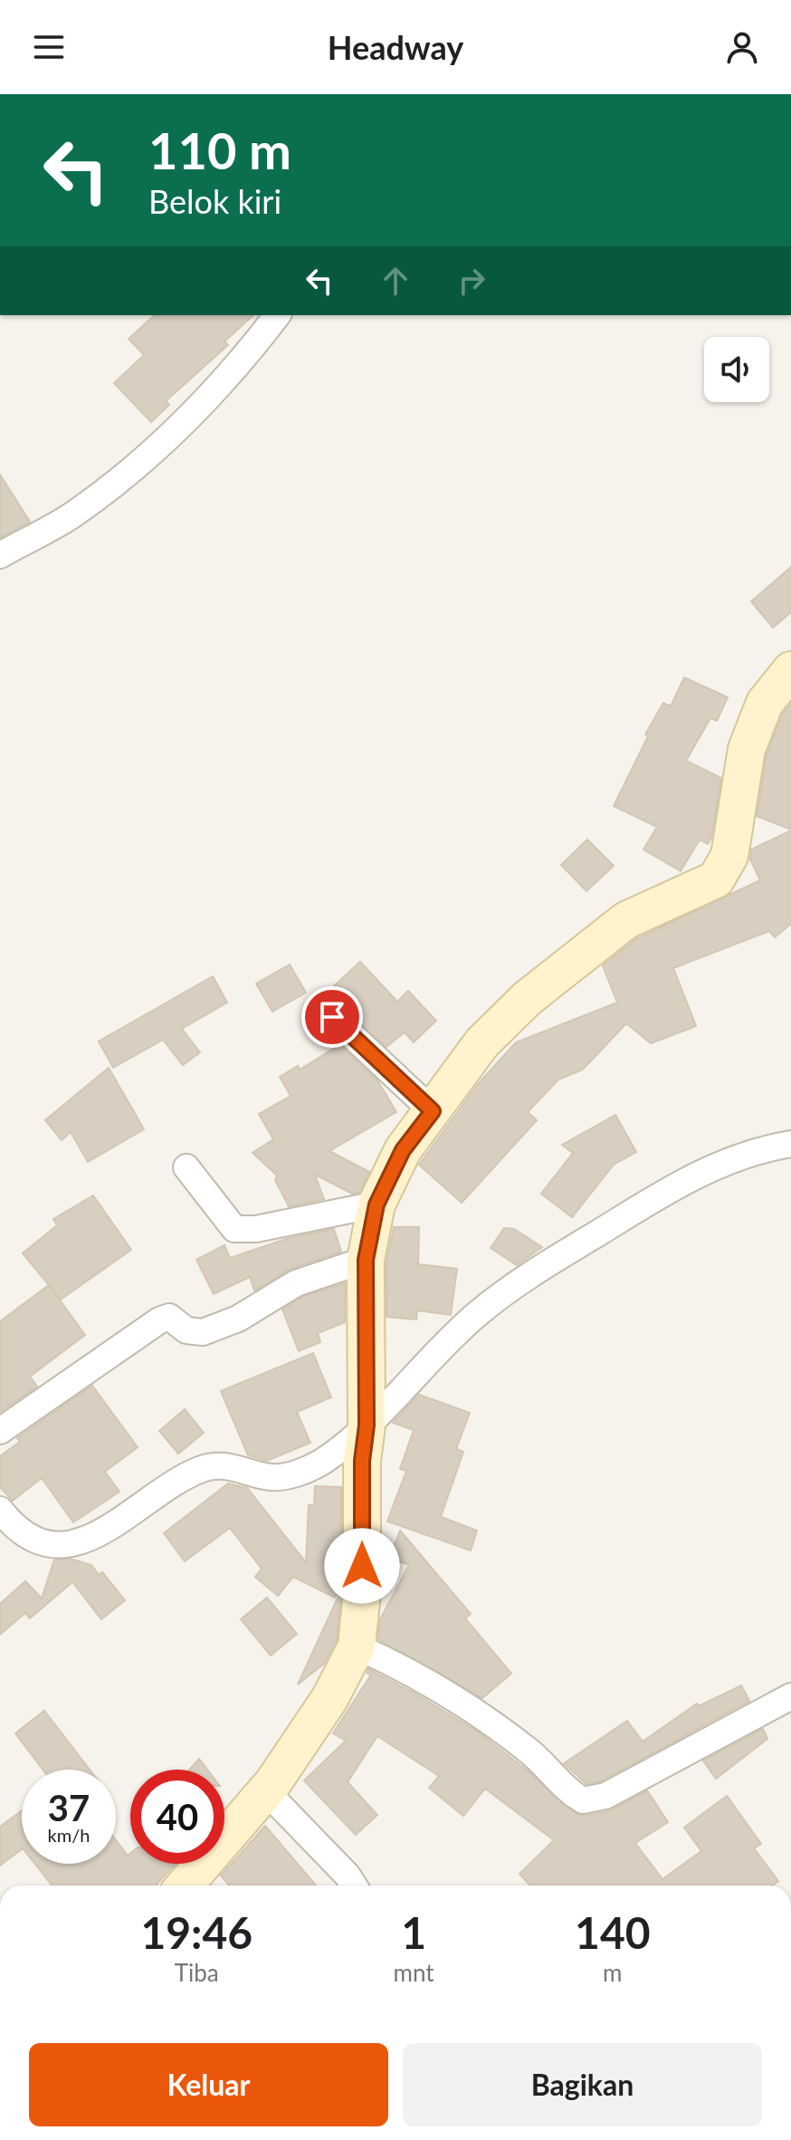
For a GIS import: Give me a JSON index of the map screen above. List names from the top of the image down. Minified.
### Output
{"page":{"header":"Headway","turn":["110 m","Belok kiri"],"speed":"37 km/h","limit":"40","eta":["19:46","Tiba","1","mnt","140","m"],"buttons":["Keluar","Bagikan"]}}
